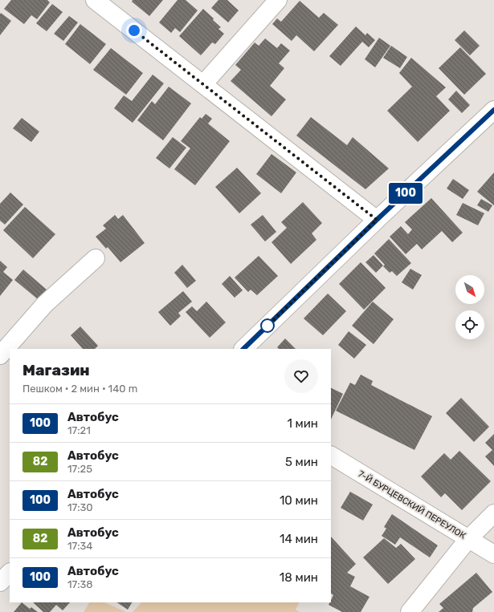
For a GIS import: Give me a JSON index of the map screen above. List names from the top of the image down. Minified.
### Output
{"streets":{"street":["7-Й БУРЦЕВСКИЙ ПЕРЕУЛОК"]},"lines":["bus line 100"],"north":"bottom right","page":{"on_map":"100","heading":["Магазин","Пешком · 2 мин · 140 m"],"list":[{"mark":"100","name":"Автобус","note":"17:21","value":"1 мин"},{"mark":"82","name":"Автобус","note":"17:25","value":"5 мин"},{"mark":"100","name":"Автобус","note":"17:30","value":"10 мин"},{"mark":"82","name":"Автобус","note":"17:34","value":"14 мин"},{"mark":"100","name":"Автобус","note":"17:38","value":"18 мин"}]}}
